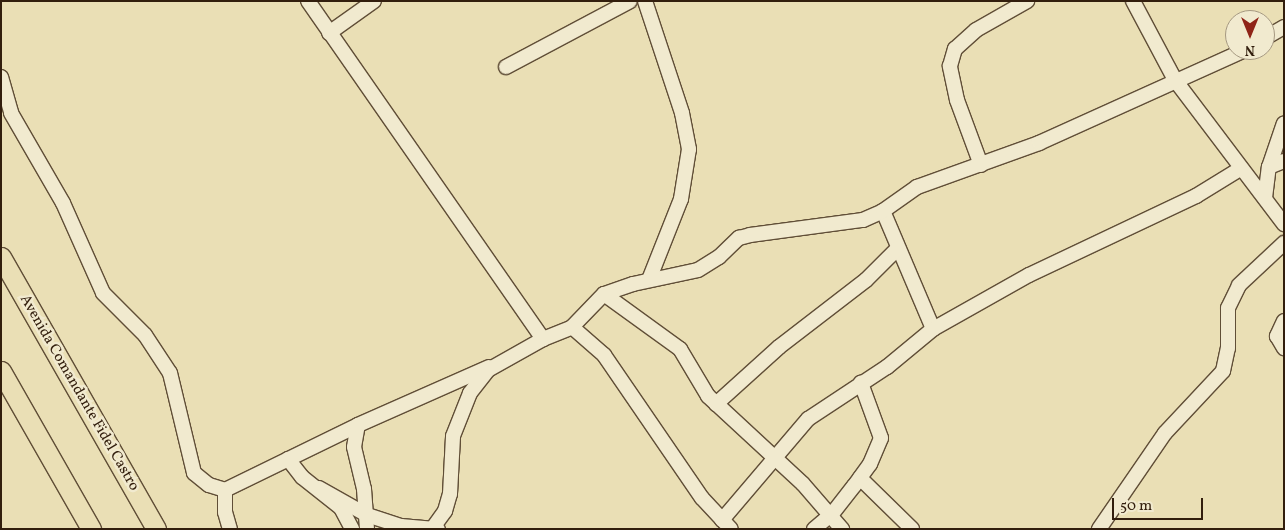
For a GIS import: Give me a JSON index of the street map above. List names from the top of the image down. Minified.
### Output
{"streets":{"highway":["Avenida Comandante Fidel Castro"]},"scale_bar":"50 m","north":"bottom"}
